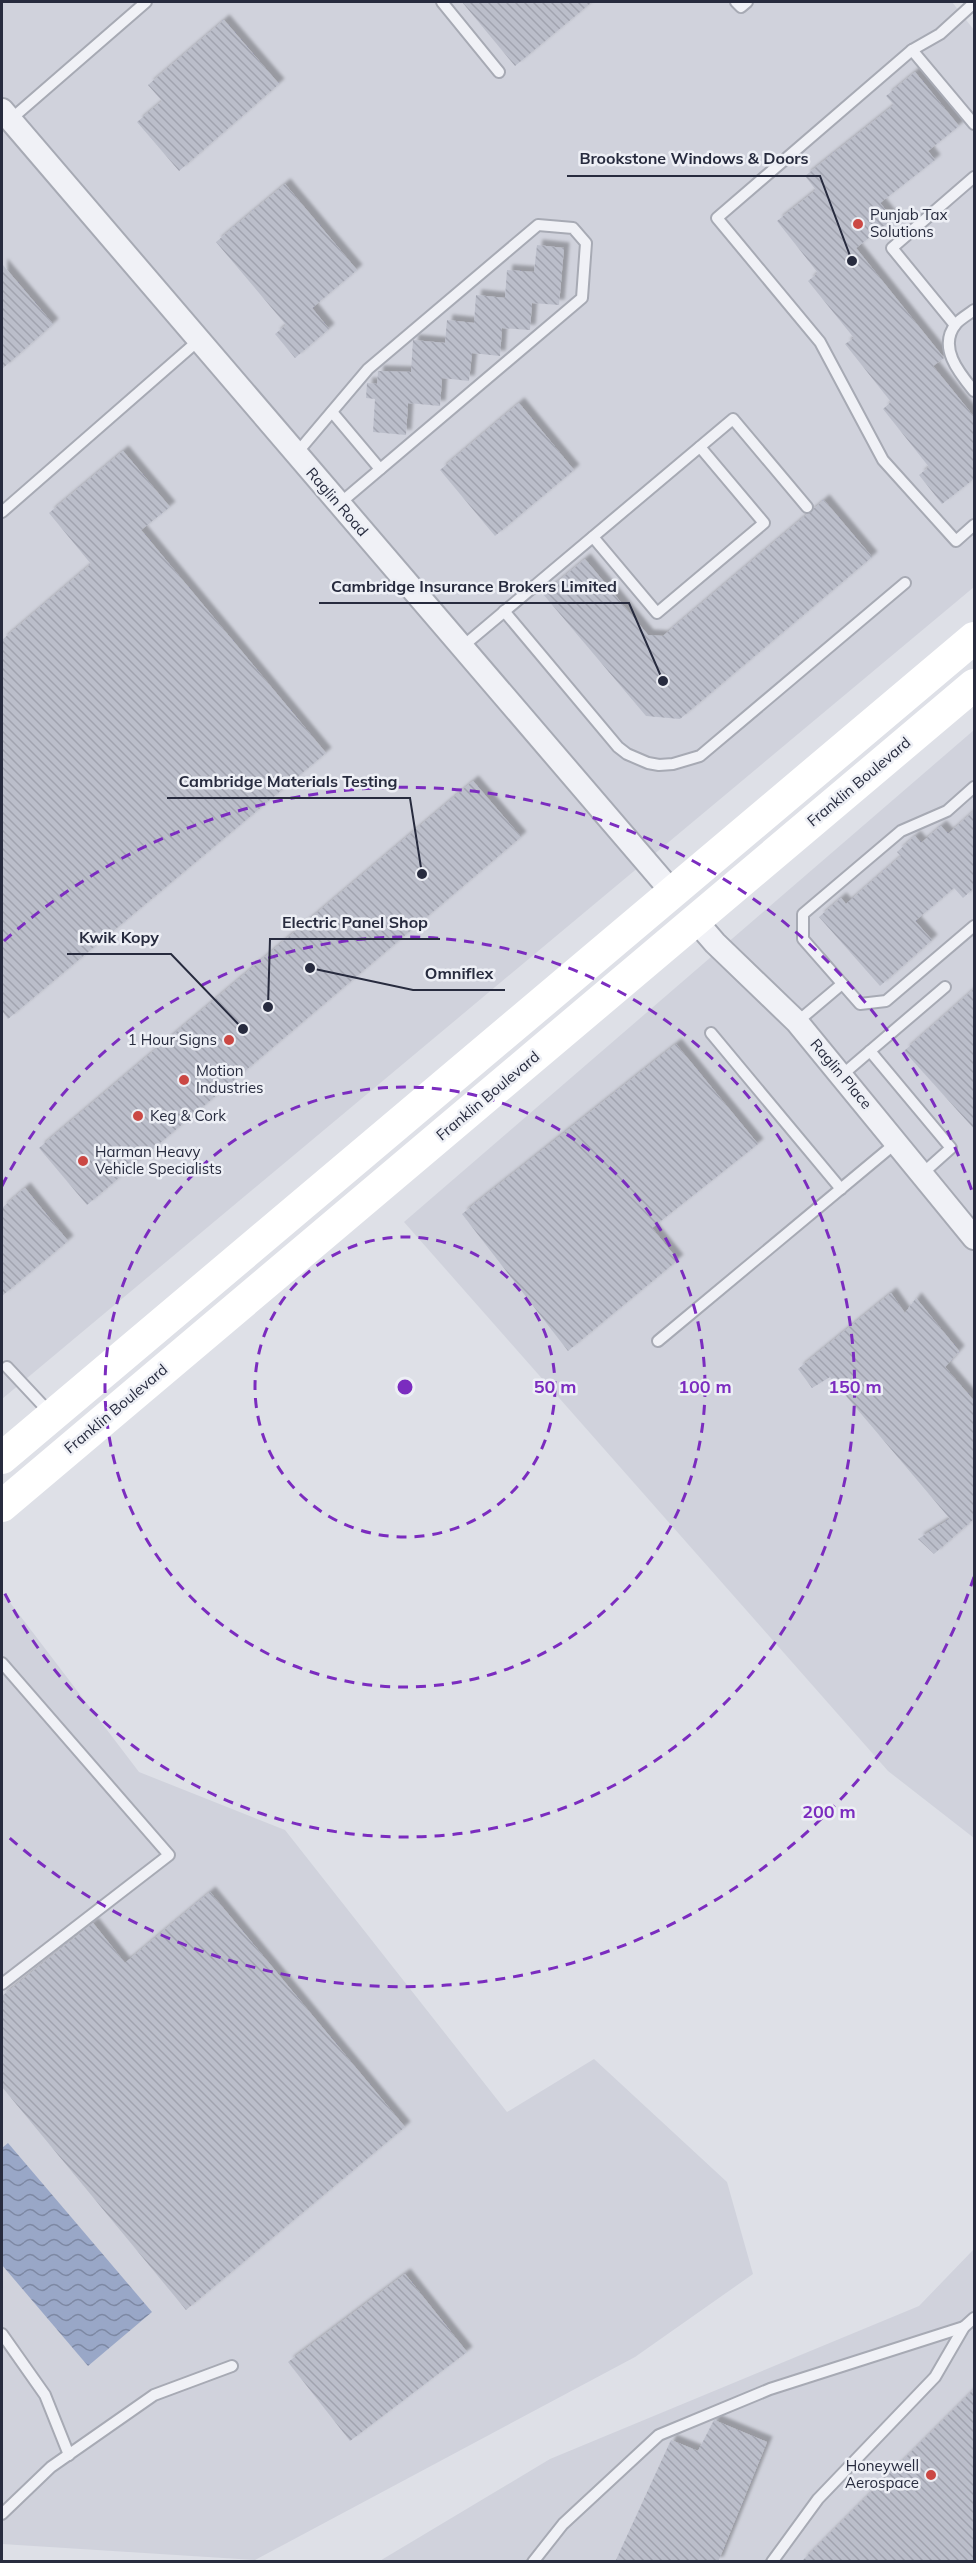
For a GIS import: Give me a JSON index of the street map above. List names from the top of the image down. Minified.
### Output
{"streets":{"main road":["Franklin Boulevard"],"street":["Raglin Road","Raglin Place"]},"crossings":[["Franklin Boulevard","Raglin Place"]],"places":["Punjab Tax Solutions","Brookstone Windows & Doors","Cambridge Insurance Brokers Limited","Cambridge Materials Testing","Omniflex","Electric Panel Shop","Kwik Kopy","1 Hour Signs","Motion Industries","Keg & Cork","Harman Heavy Vehicle Specialists","Honeywell Aerospace"],"rings":["50 m","100 m","150 m","200 m"]}
